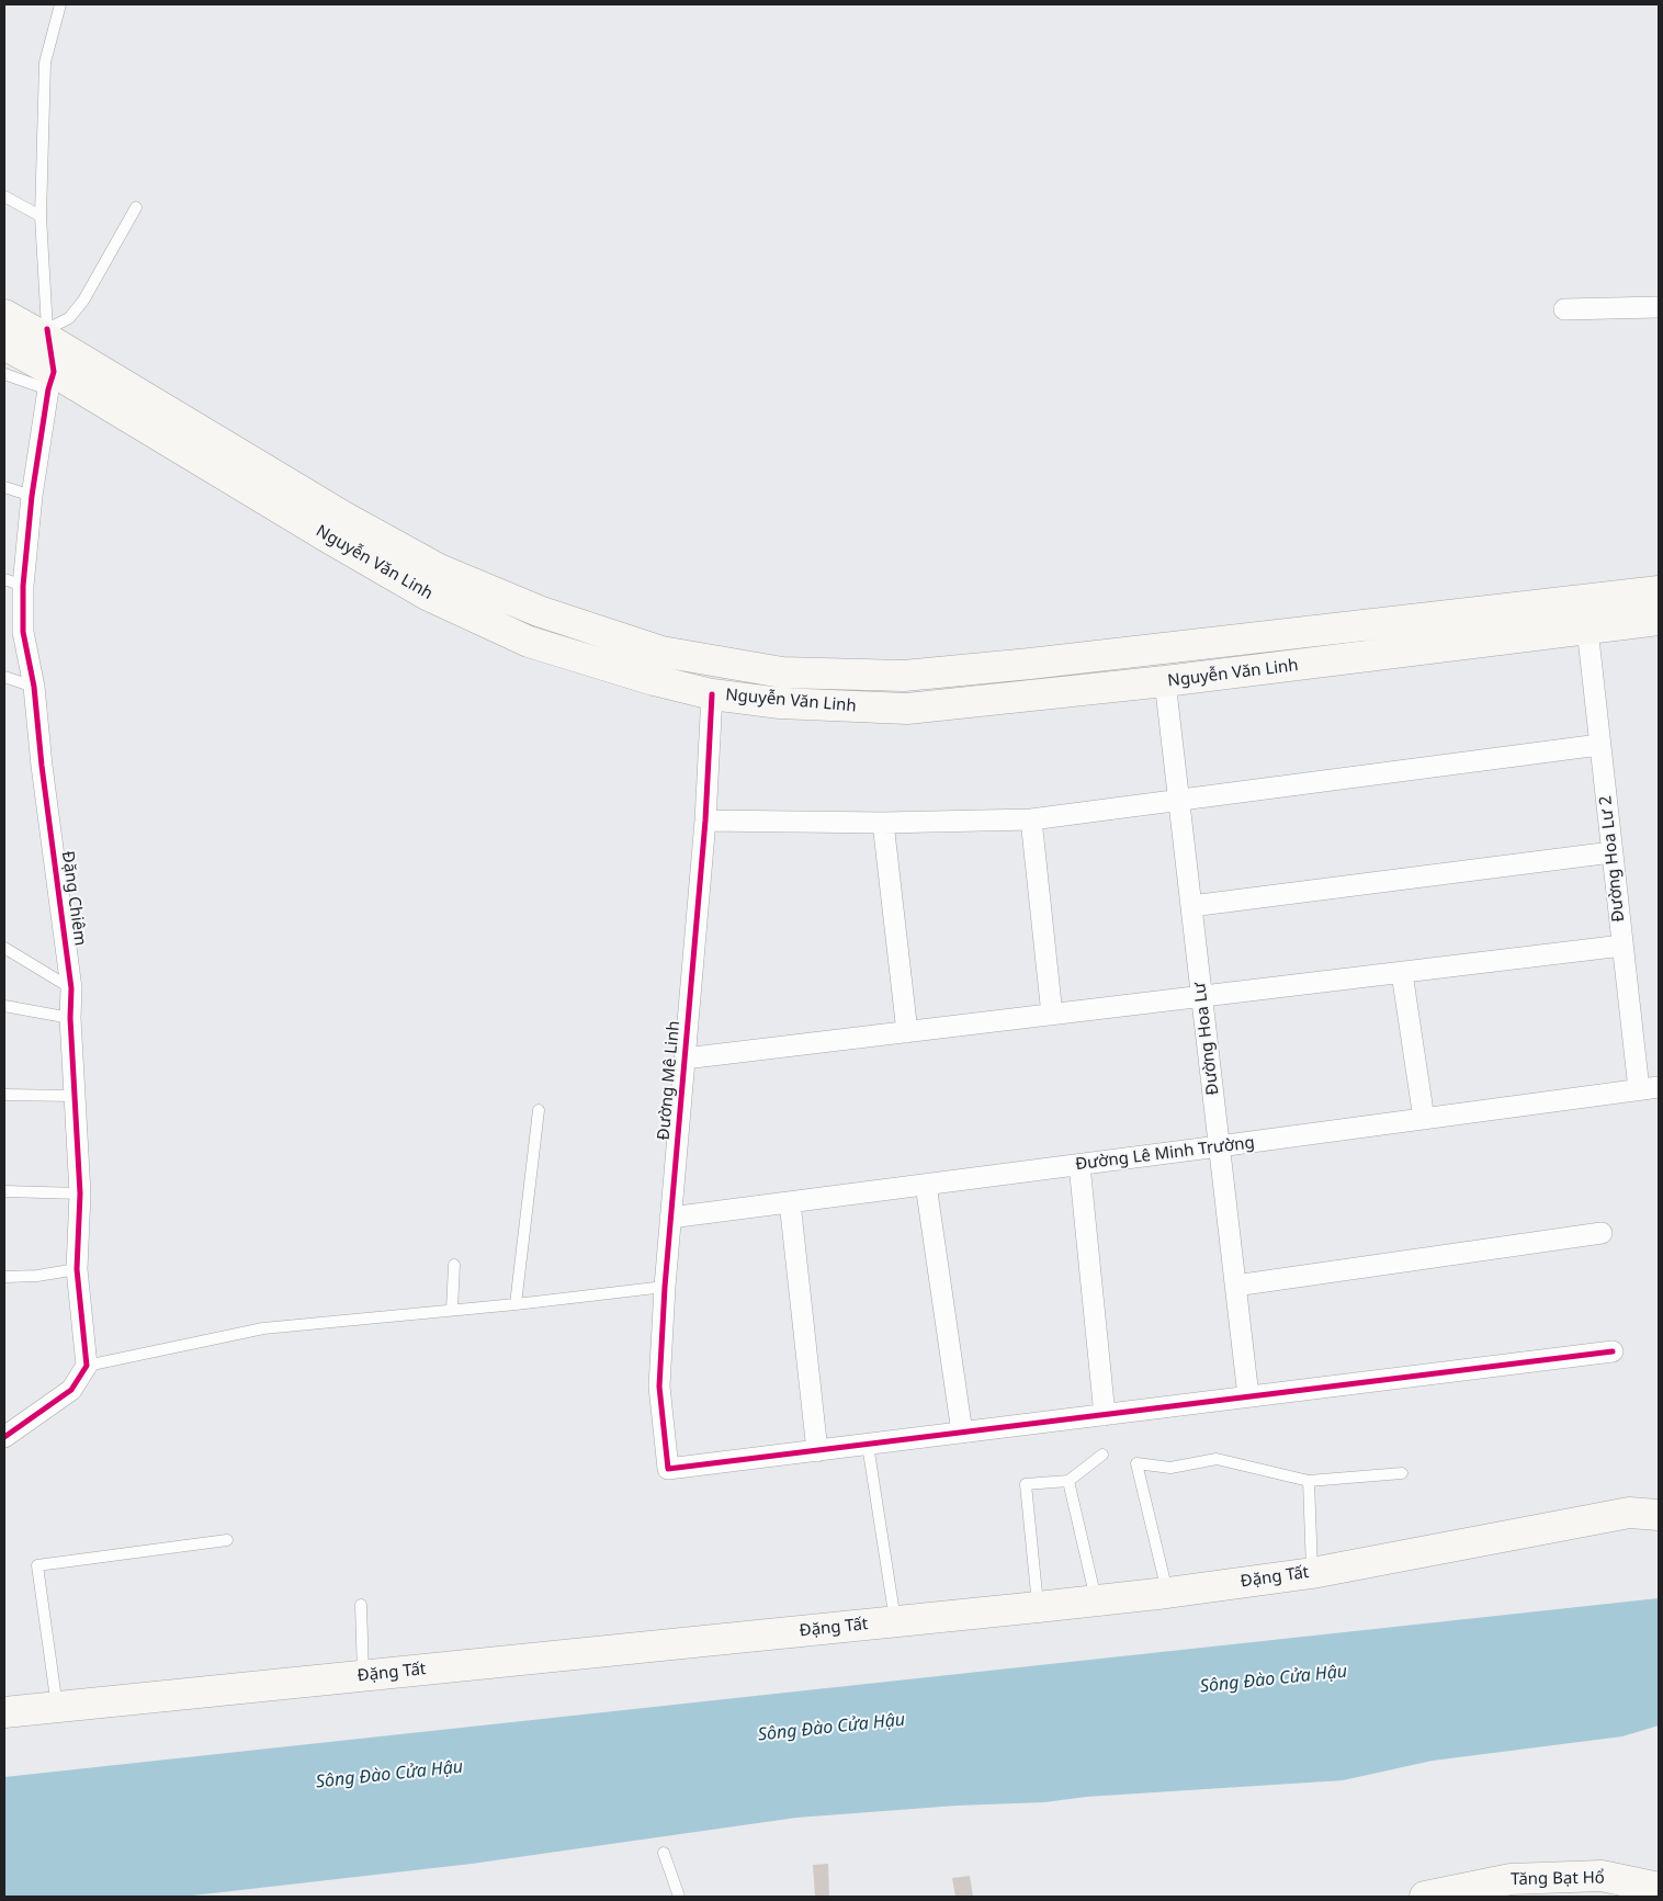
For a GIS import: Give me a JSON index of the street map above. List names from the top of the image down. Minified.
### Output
{"streets":{"main road":["Nguyễn Văn Linh","Đặng Tất","Tăng Bạt Hổ"],"street":["Đường Hoa Lư 2","Đặng Chiêm","Đường Hoa Lư","Đường Mê Linh","Đường Lê Minh Trường"]},"crossings":[["Nguyễn Văn Linh","Đường Hoa Lư 2"],["Nguyễn Văn Linh","Đặng Chiêm"],["Nguyễn Văn Linh","Đường Hoa Lư"],["Nguyễn Văn Linh","Đường Mê Linh"],["Đường Hoa Lư 2","Đường Lê Minh Trường"],["Đường Hoa Lư","Đường Lê Minh Trường"],["Đường Mê Linh","Đường Lê Minh Trường"]],"water":["Sông Đào Cửa Hậu"]}
